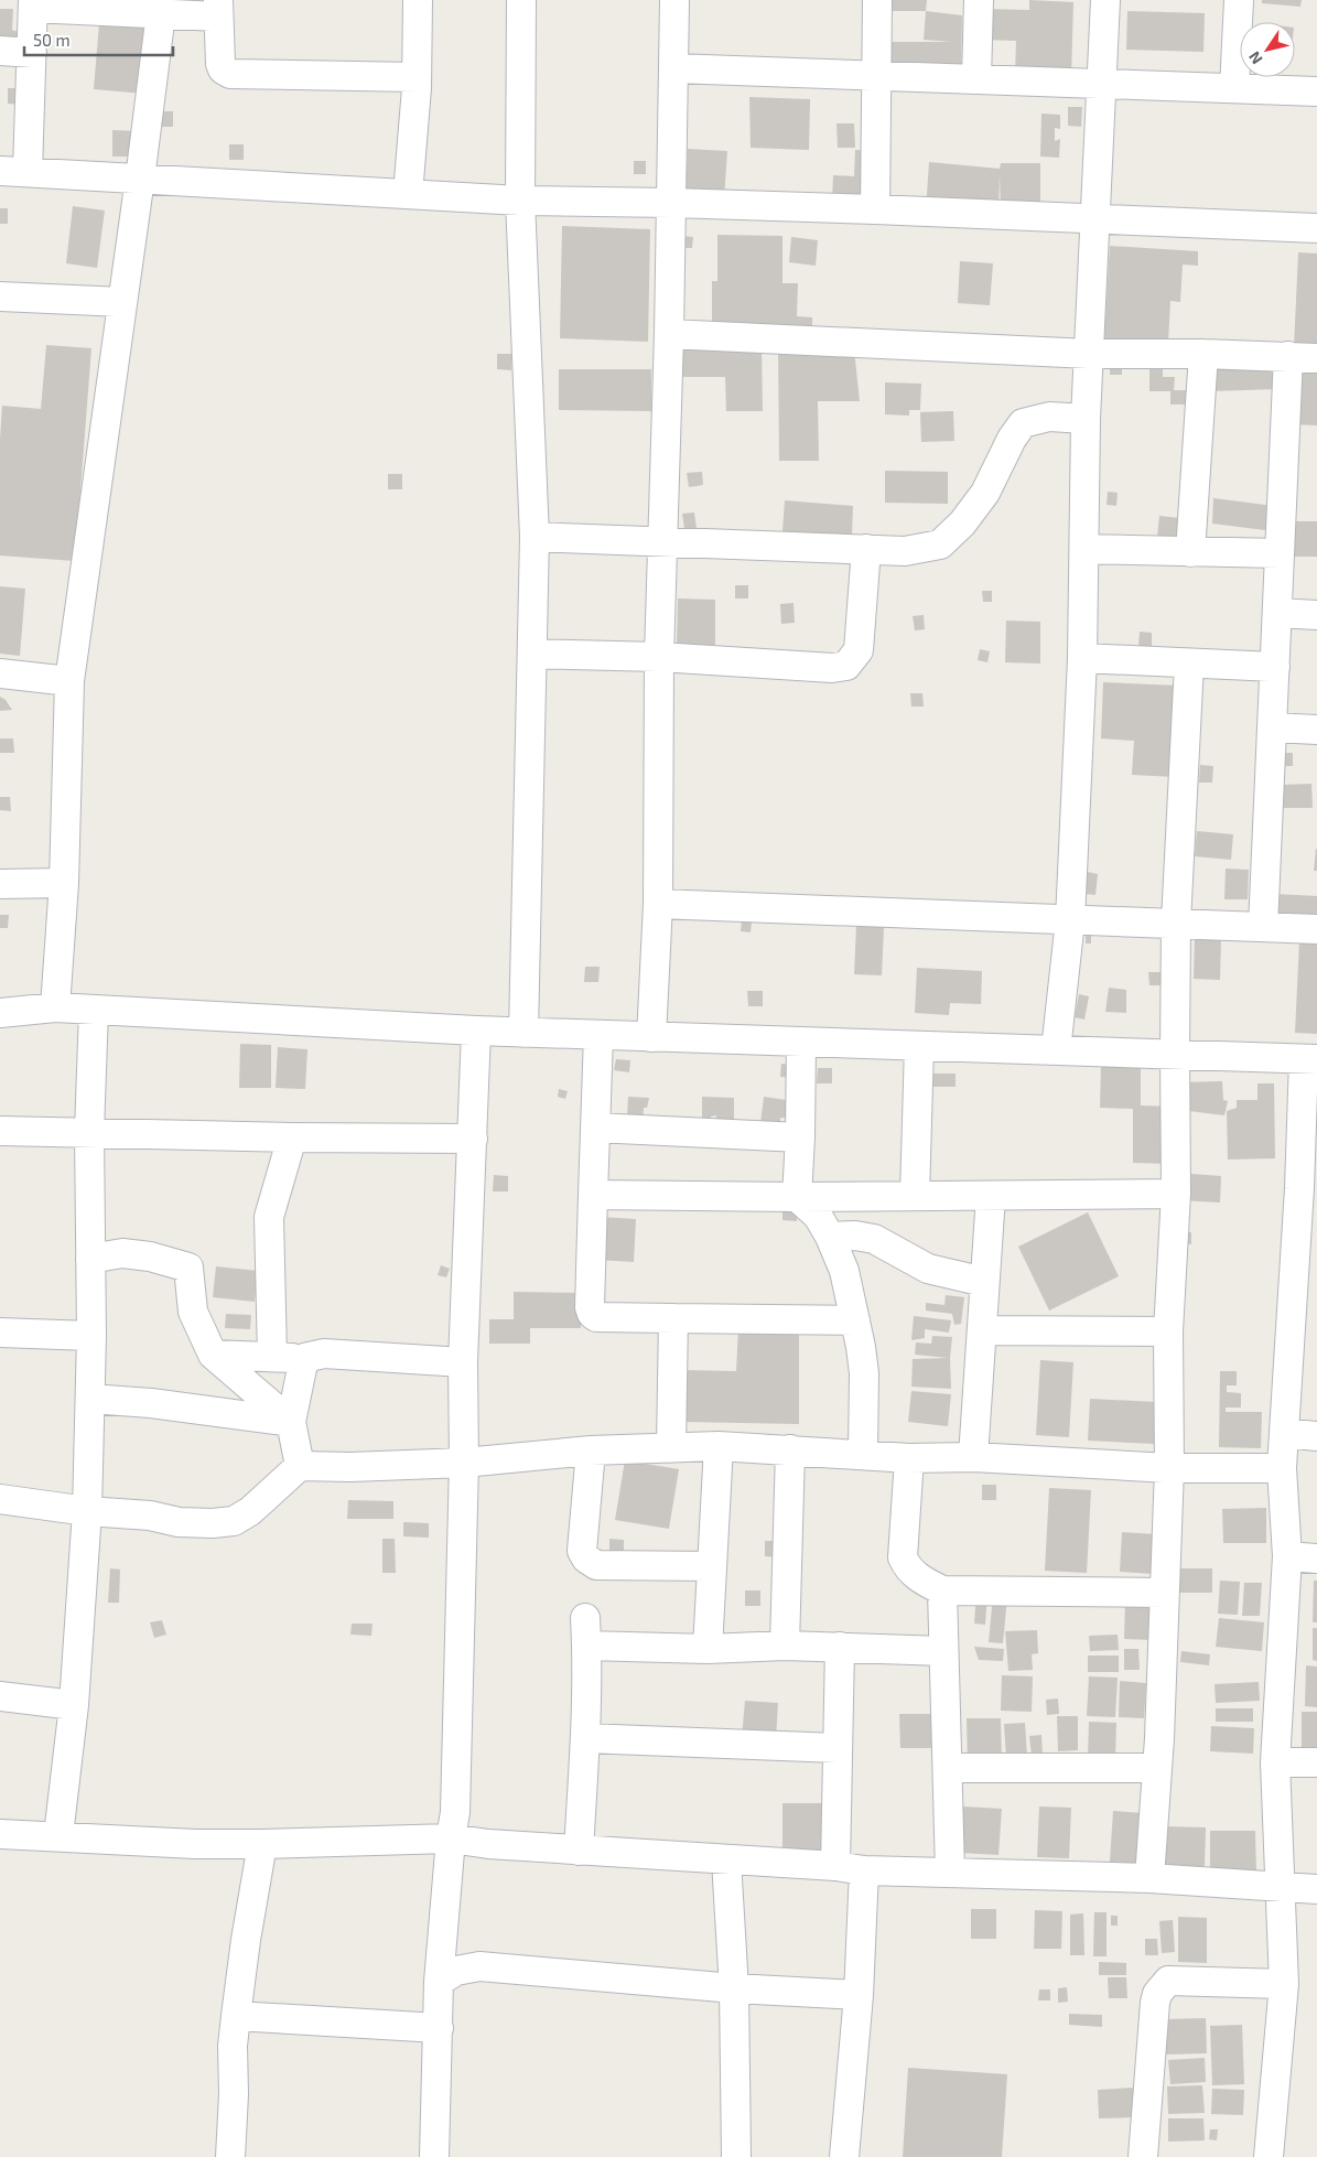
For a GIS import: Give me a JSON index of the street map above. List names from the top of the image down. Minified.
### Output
{"scale_bar":"50 m","north":"bottom left"}
